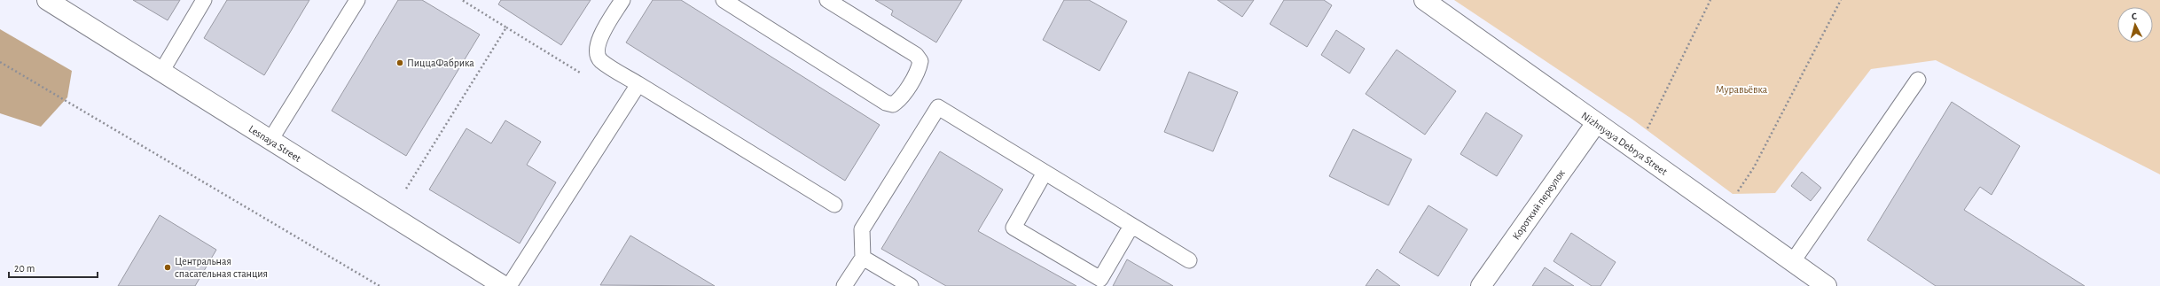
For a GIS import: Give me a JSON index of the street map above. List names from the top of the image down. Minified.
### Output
{"streets":{"street":["Lesnaya Street","Nizhnyaya Debrya Street","Короткий переулок"]},"crossings":[["Nizhnyaya Debrya Street","Короткий переулок"]],"parks":["Муравьёвка"],"places":["ПиццаФабрика","Центральная спасательная станция"],"scale_bar":"20 m","north":"top"}
